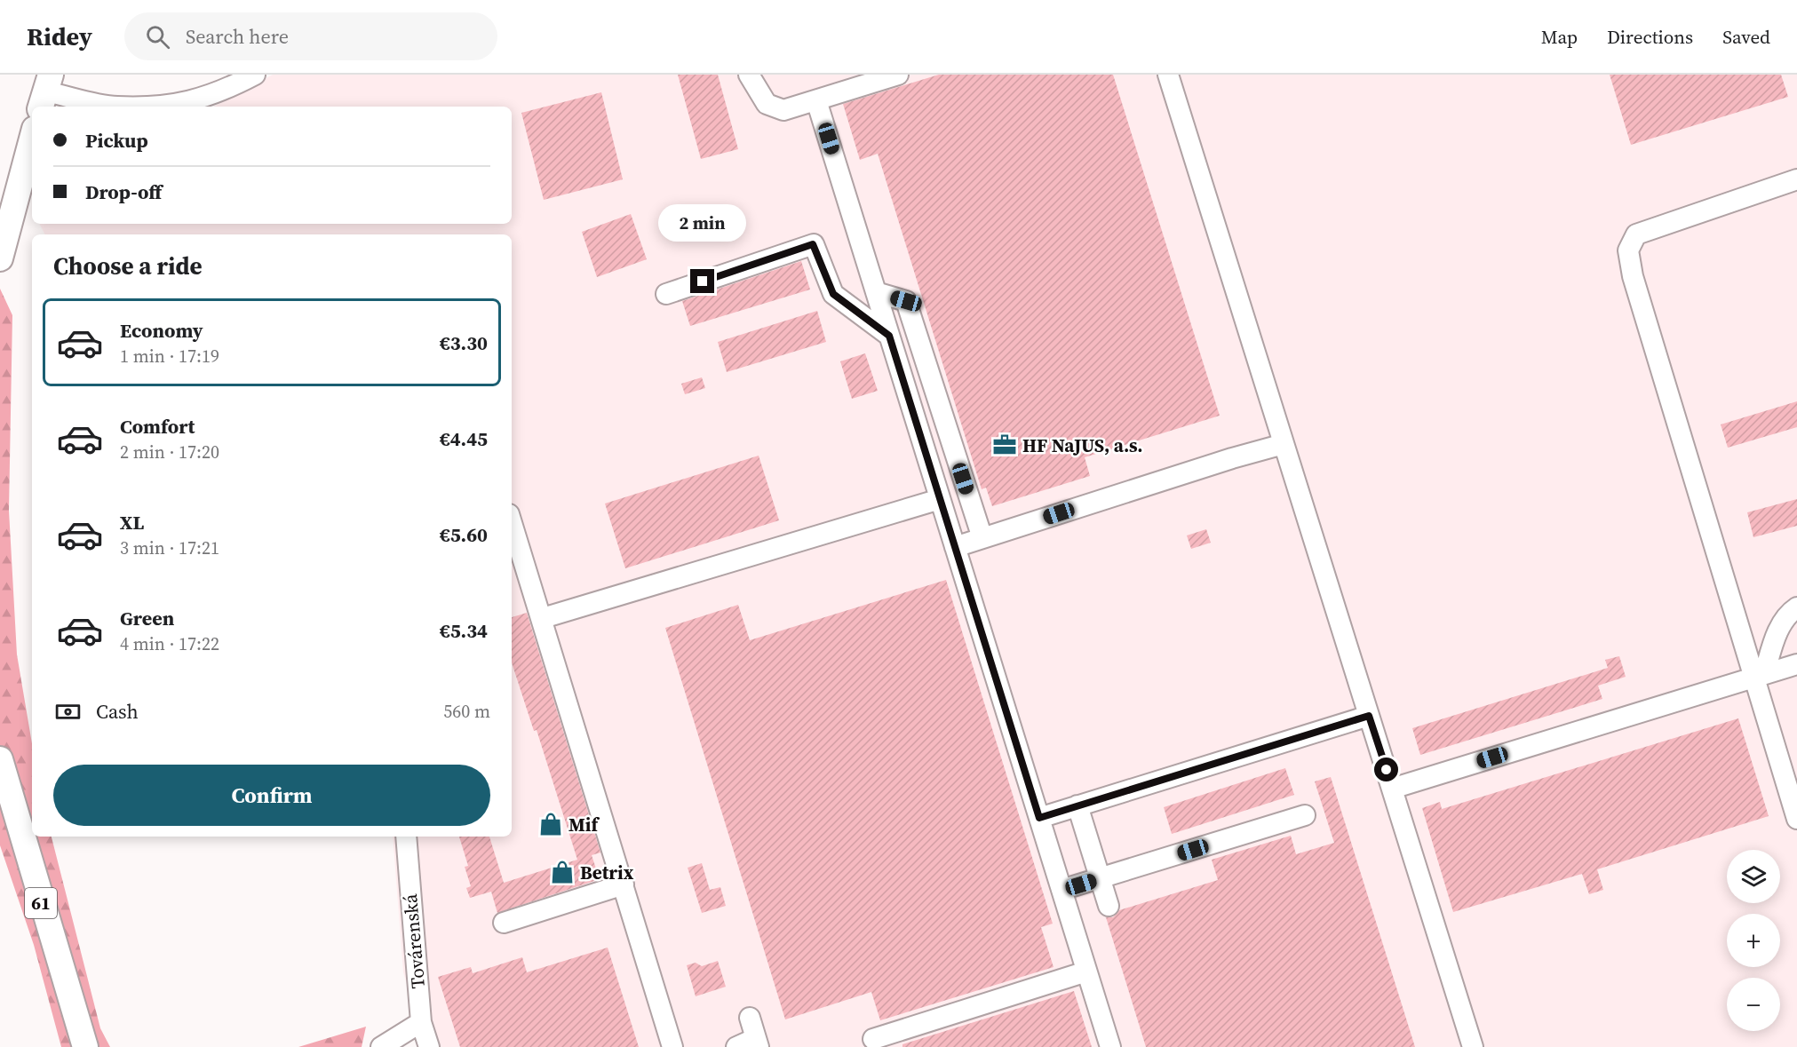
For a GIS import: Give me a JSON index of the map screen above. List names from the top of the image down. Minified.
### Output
{"streets":{"main road":["61"],"lane":["Továrenská"]},"places":{"office":["HF NaJUS, a.s."],"shop":["Mif","Betrix"]},"page":{"header":"Ridey","search":"Search here","nav":["Map","Directions","Saved"],"banner":["Pickup","Drop-off"],"bubble":"2 min","heading":"Choose a ride","list":[{"name":"Economy","note":"1 min · 17:19","value":"€3.30"},{"name":"Comfort","note":"2 min · 17:20","value":"€4.45"},{"name":"XL","note":"3 min · 17:21","value":"€5.60"},{"name":"Green","note":"4 min · 17:22","value":"€5.34"}],"pay":["Cash","560 m"],"buttons":"Confirm","map_buttons":["+","−"]}}
